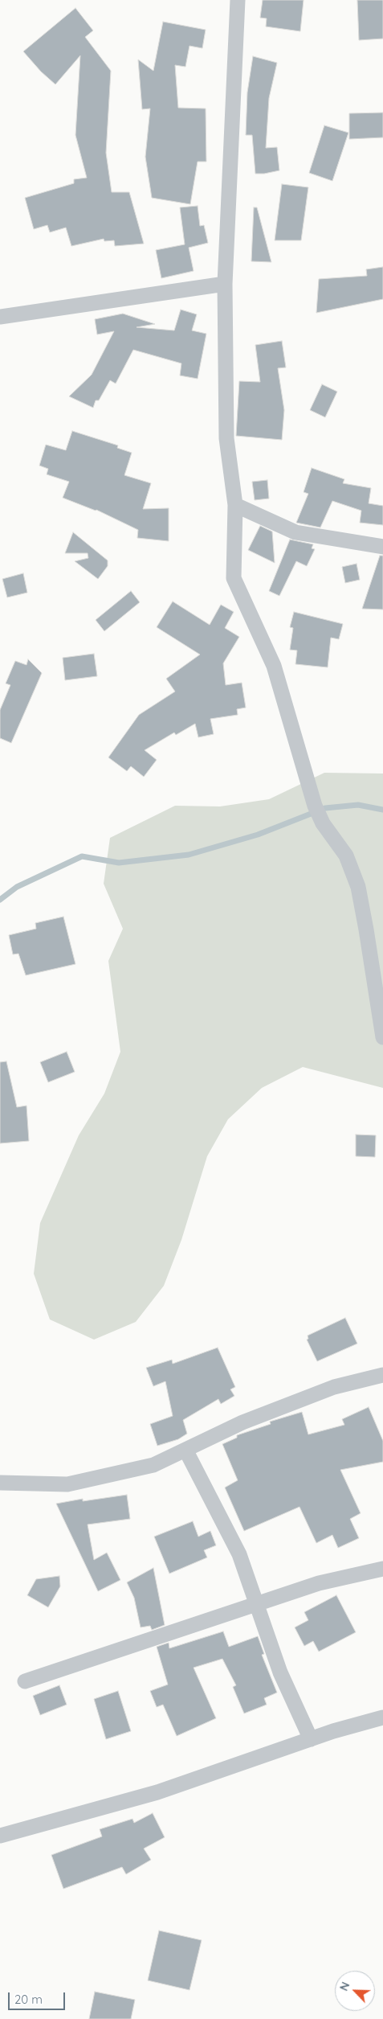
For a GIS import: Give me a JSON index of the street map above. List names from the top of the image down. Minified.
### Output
{"scale_bar":"20 m","north":"top left"}
